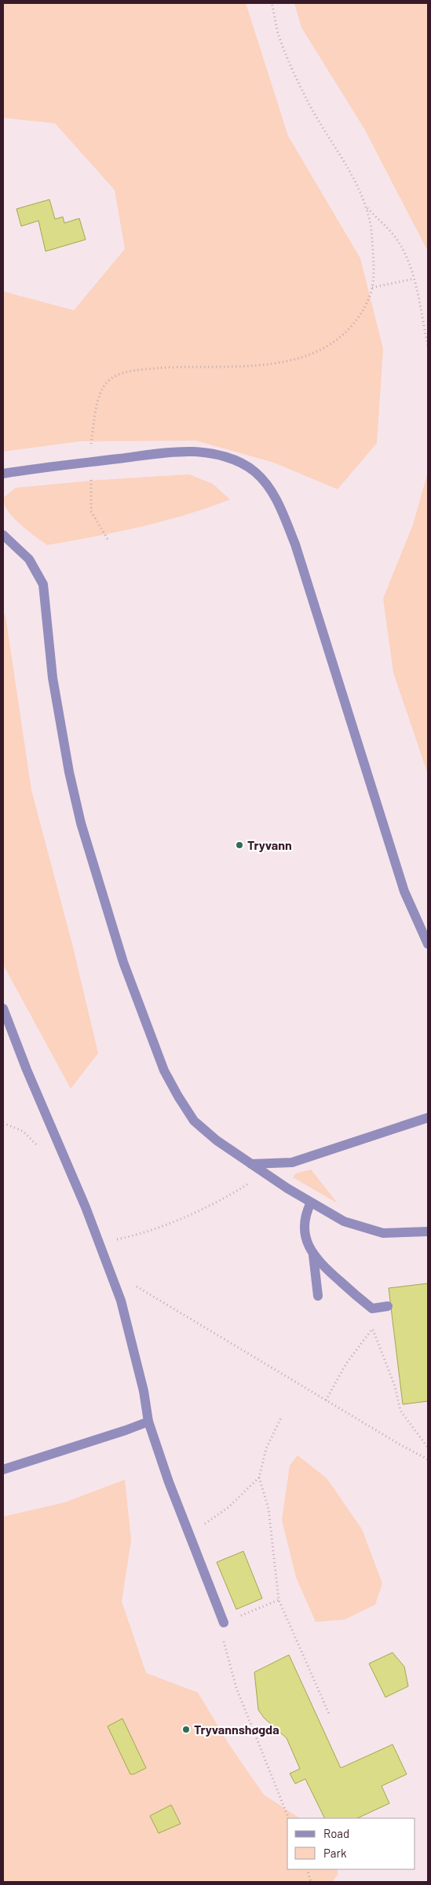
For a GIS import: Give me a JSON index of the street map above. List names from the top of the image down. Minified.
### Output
{"places":["Tryvann","Tryvannshøgda"],"legend":["Road","Park"]}
